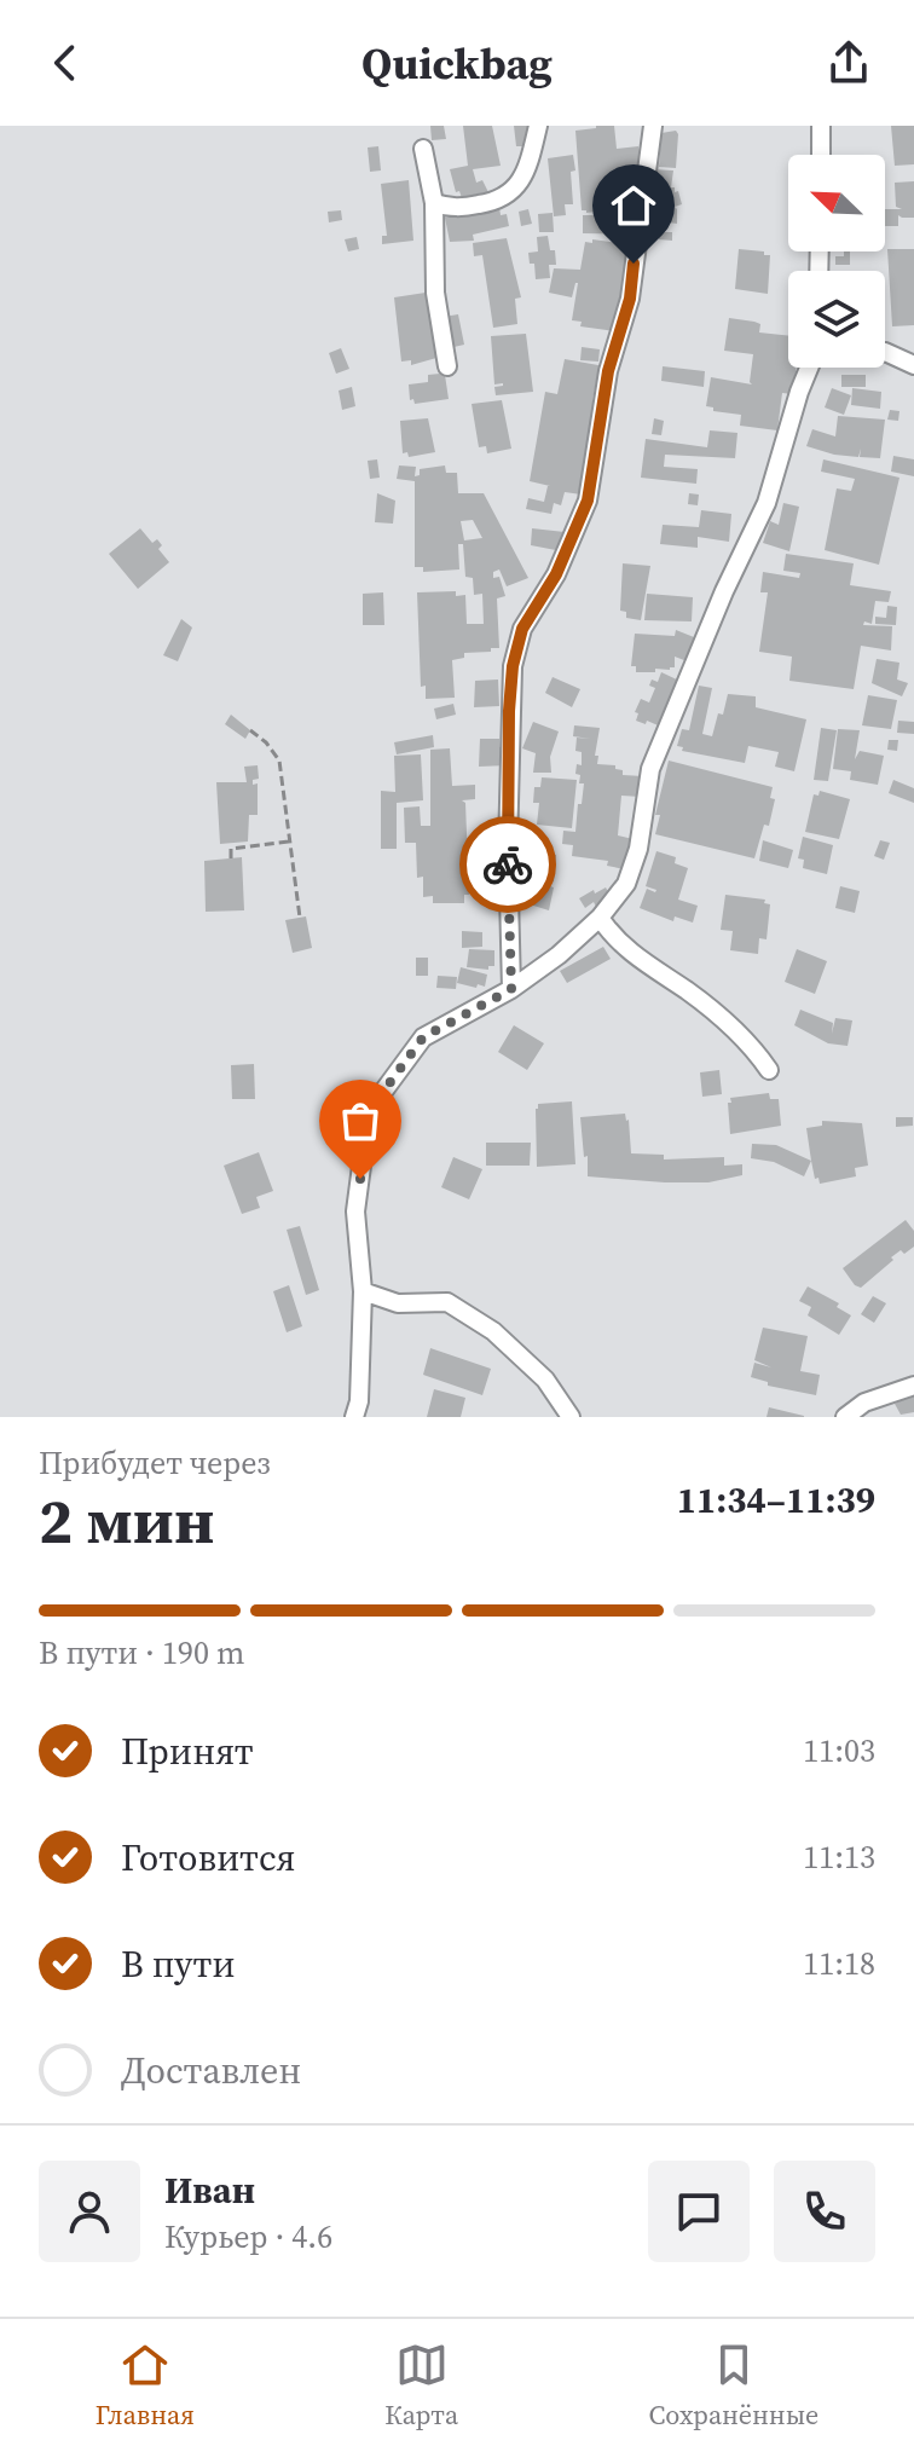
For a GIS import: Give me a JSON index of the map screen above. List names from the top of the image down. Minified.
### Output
{"north":"top left","page":{"header":"Quickbag","heading":["2 мин","Прибудет через","11:34–11:39"],"panel":["Иван","Курьер · 4.6"],"bar":"В пути · 190 m","list":[["Принят","11:03"],["Готовится","11:13"],["В пути","11:18"],"Доставлен"],"tabs":["Главная","Карта","Сохранённые"]}}
